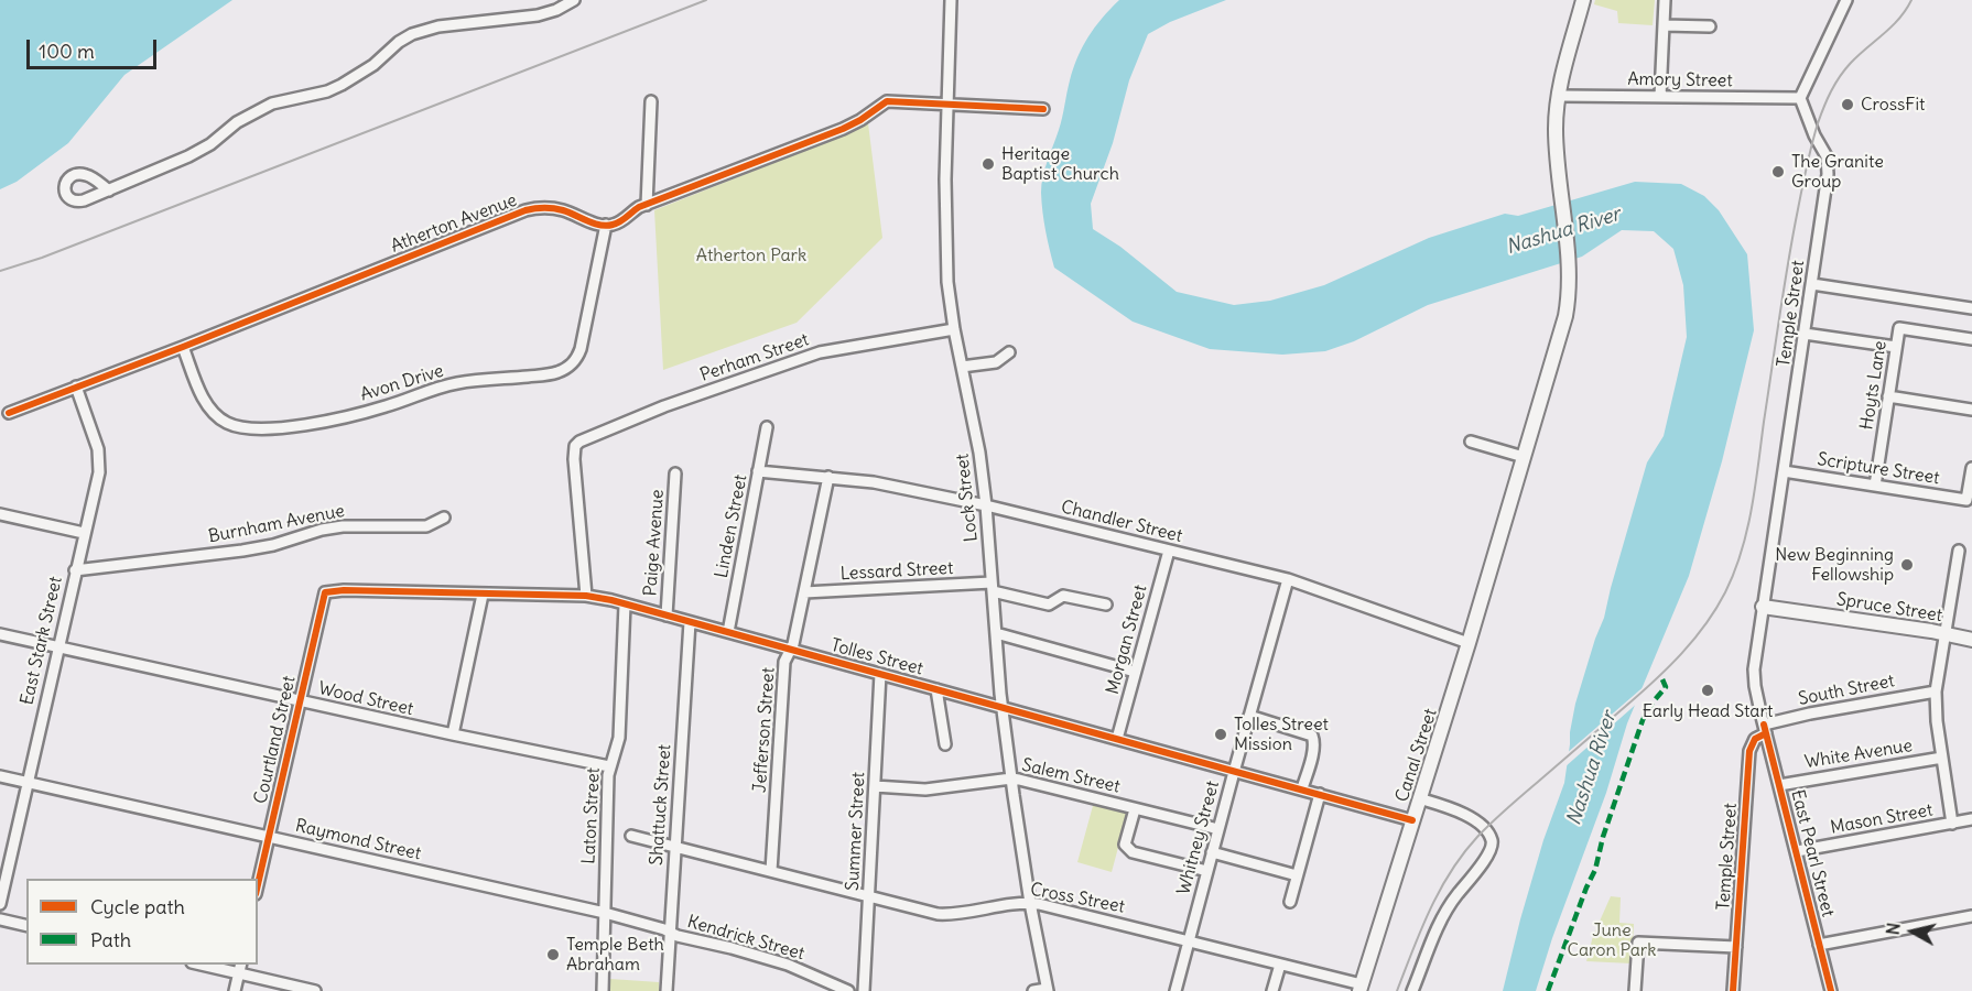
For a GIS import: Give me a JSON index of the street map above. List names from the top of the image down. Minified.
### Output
{"streets":{"street":["Amory Street","Atherton Avenue","Temple Street","Perham Street","Avon Drive","Hoyts Lane","Scripture Street","Lock Street","Chandler Street","Burnham Avenue","Linden Street","Paige Avenue","Lessard Street","Spruce Street","Morgan Street","East Stark Street","Tolles Street","South Street","Wood Street","Jefferson Street","Courtland Street","White Avenue","Canal Street","Salem Street","Shattuck Street","Laton Street","Mason Street","Summer Street","Whitney Street","Raymond Street","East Pearl Street","Cross Street","Kendrick Street"]},"crossings":[["Amory Street","Temple Street"],["Amory Street","Canal Street"],["Atherton Avenue","Avon Drive"],["Atherton Avenue","East Stark Street"],["Temple Street","Scripture Street"],["Temple Street","Spruce Street"],["Temple Street","South Street"],["Temple Street","East Pearl Street"],["Perham Street","Lock Street"],["Perham Street","Tolles Street"],["Hoyts Lane","Scripture Street"],["Lock Street","Chandler Street"],["Lock Street","Lessard Street"],["Lock Street","Tolles Street"],["Lock Street","Salem Street"],["Lock Street","Cross Street"],["Chandler Street","Linden Street"],["Chandler Street","Morgan Street"],["Chandler Street","Jefferson Street"],["Chandler Street","Canal Street"],["Chandler Street","Whitney Street"],["Burnham Avenue","East Stark Street"],["Linden Street","Tolles Street"],["Paige Avenue","Tolles Street"],["Lessard Street","Jefferson Street"],["Morgan Street","Tolles Street"],["East Stark Street","Wood Street"],["East Stark Street","Raymond Street"],["Tolles Street","Jefferson Street"],["Tolles Street","Courtland Street"],["Tolles Street","Canal Street"],["Tolles Street","Shattuck Street"],["Tolles Street","Laton Street"],["Tolles Street","Summer Street"],["Tolles Street","Whitney Street"],["South Street","East Pearl Street"],["Wood Street","Courtland Street"],["Wood Street","Laton Street"],["Jefferson Street","Cross Street"],["Courtland Street","Raymond Street"],["White Avenue","East Pearl Street"],["Canal Street","Cross Street"],["Salem Street","Summer Street"],["Salem Street","Whitney Street"],["Shattuck Street","Raymond Street"],["Shattuck Street","Cross Street"],["Shattuck Street","Kendrick Street"],["Laton Street","Raymond Street"],["Mason Street","East Pearl Street"],["Summer Street","Cross Street"],["Whitney Street","Cross Street"],["Raymond Street","Kendrick Street"]],"water":["Nashua River"],"parks":["Atherton Park","June Caron Park"],"places":["CrossFit","Heritage Baptist Church","The Granite Group","New Beginning Fellowship","Early Head Start","Tolles Street Mission","Temple Beth Abraham"],"legend":["Cycle path","Path"],"scale_bar":"100 m","north":"left"}
